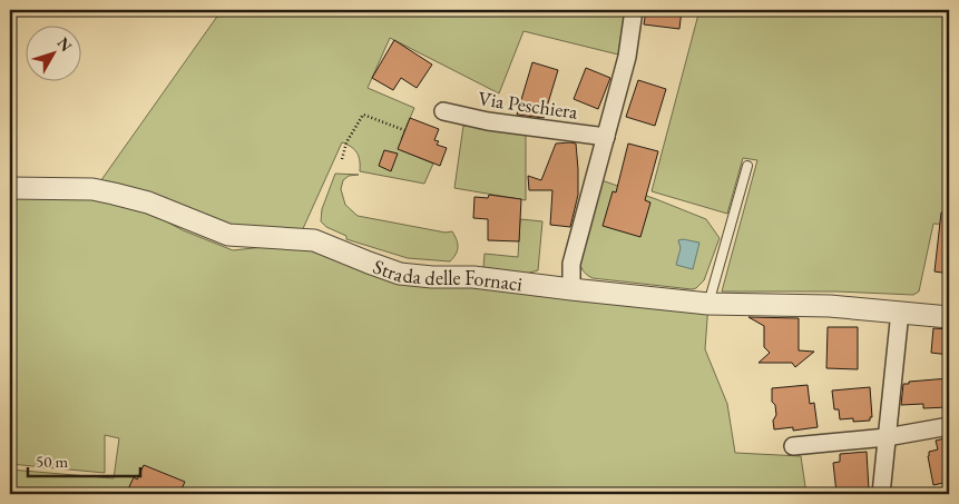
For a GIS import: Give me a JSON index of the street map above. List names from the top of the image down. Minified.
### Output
{"streets":{"street":["Via Peschiera","Strada delle Fornaci"]},"scale_bar":"50 m","north":"top right"}
